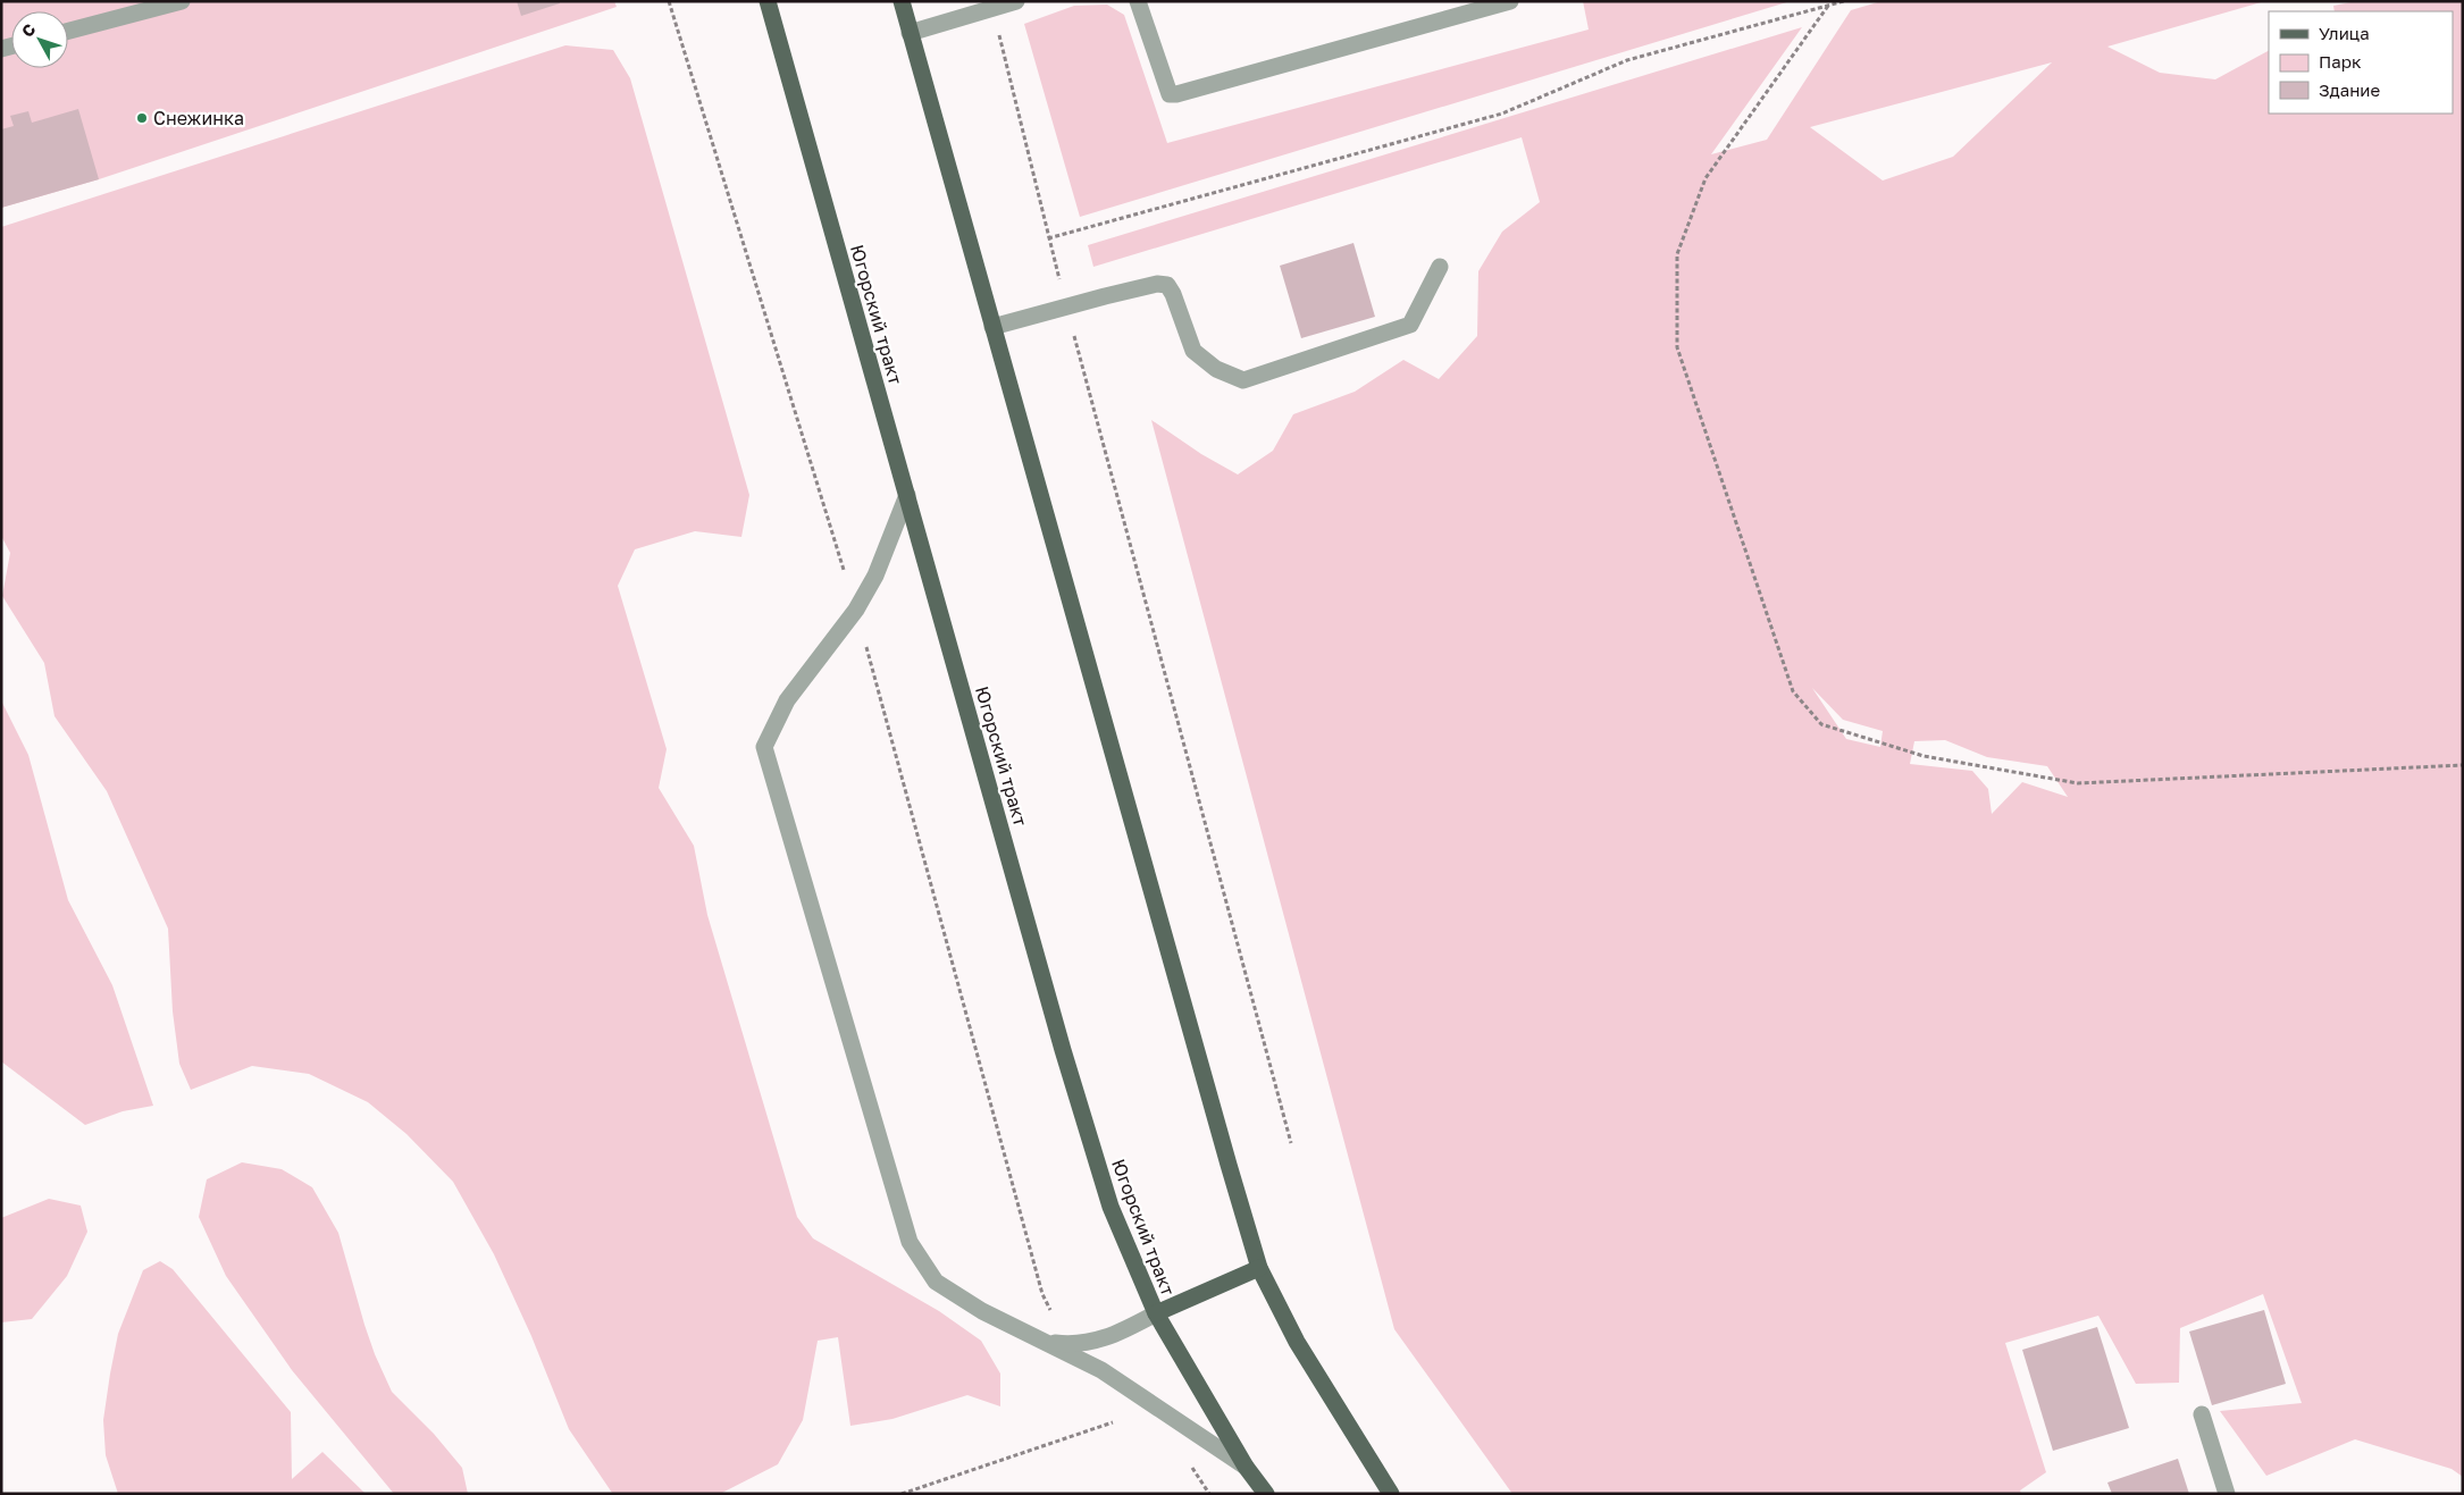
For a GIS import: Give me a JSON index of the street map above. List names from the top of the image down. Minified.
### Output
{"streets":{"main road":["Югорский тракт"]},"places":["Снежинка"],"legend":["Улица","Парк","Здание"],"north":"top left"}
